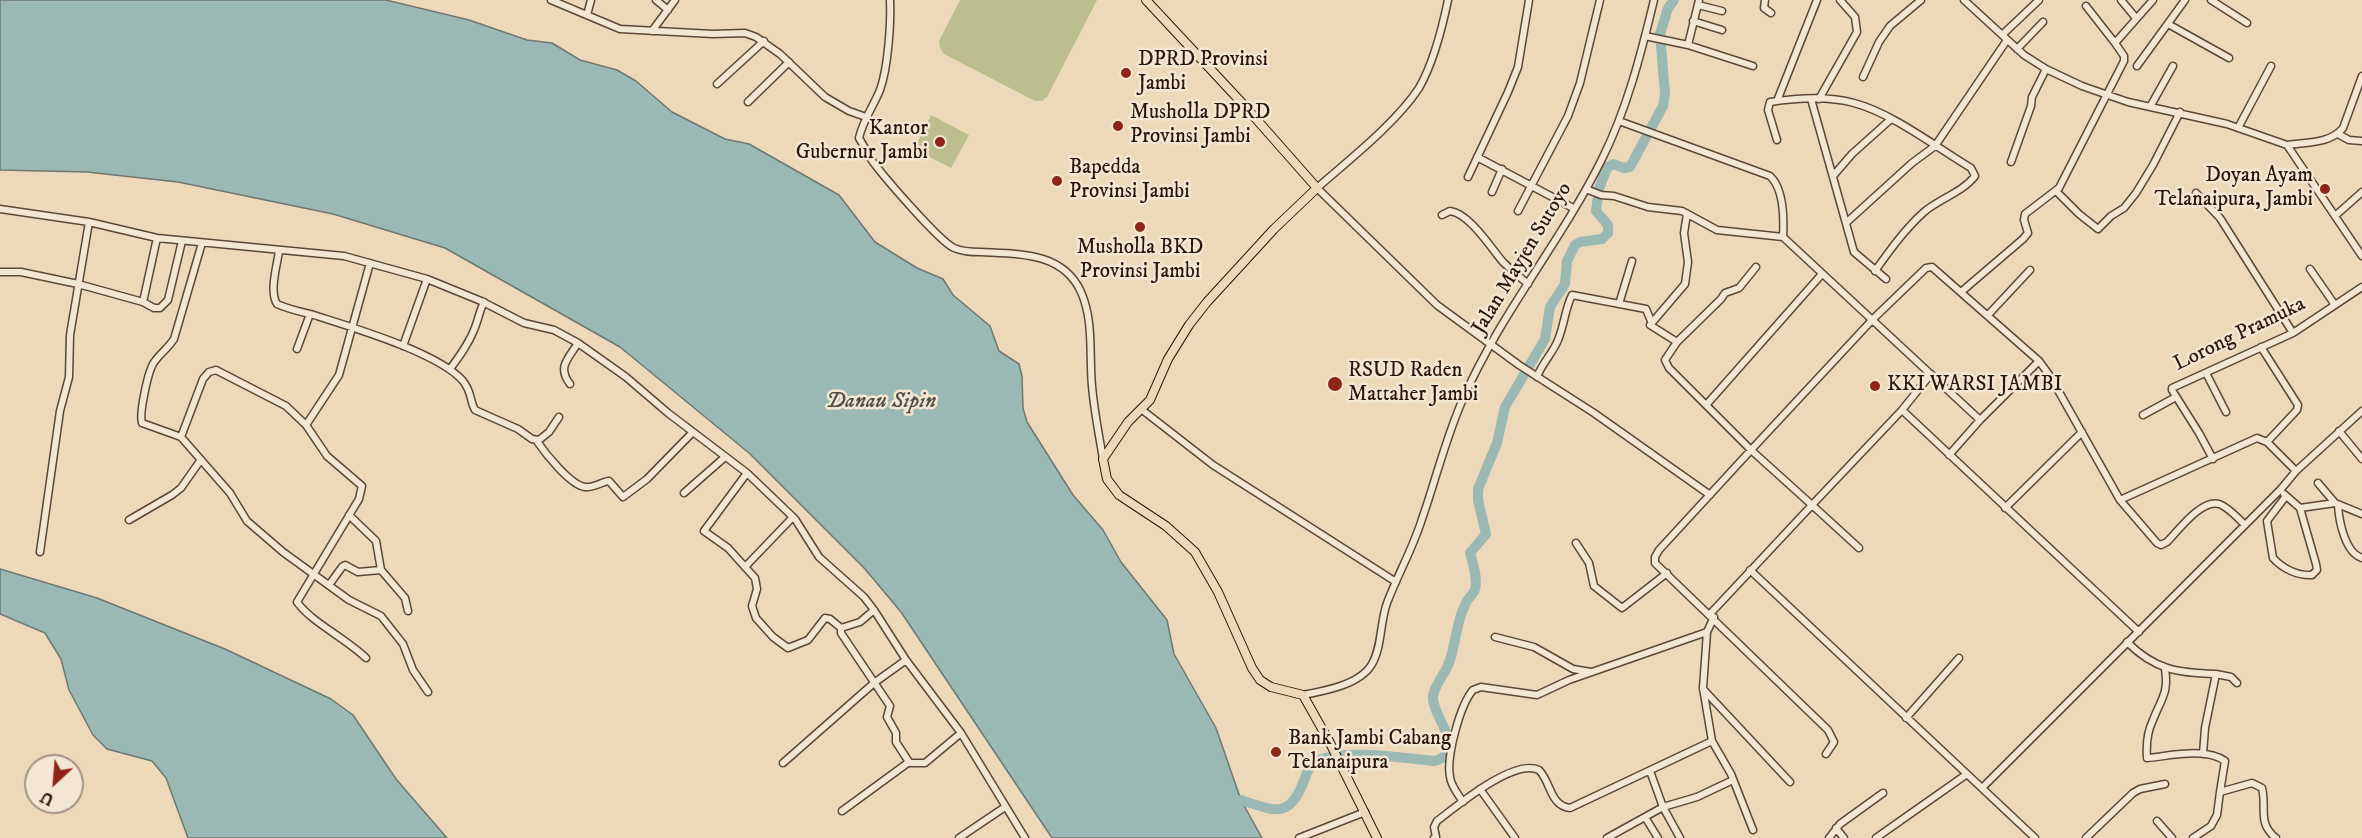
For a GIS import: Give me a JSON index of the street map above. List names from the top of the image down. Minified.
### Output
{"streets":{"street":["Jalan Mayjen Sutoyo","Lorong Pramuka"]},"water":["Danau Sipin"],"places":["DPRD Provinsi Jambi","Musholla DPRD Provinsi Jambi","Kantor Gubernur Jambi","Bapedda Provinsi Jambi","Doyan Ayam Telanaipura, Jambi","Musholla BKD Provinsi Jambi","RSUD Raden Mattaher Jambi","KKI WARSI JAMBI","Bank Jambi Cabang Telanaipura"],"north":"bottom left"}
